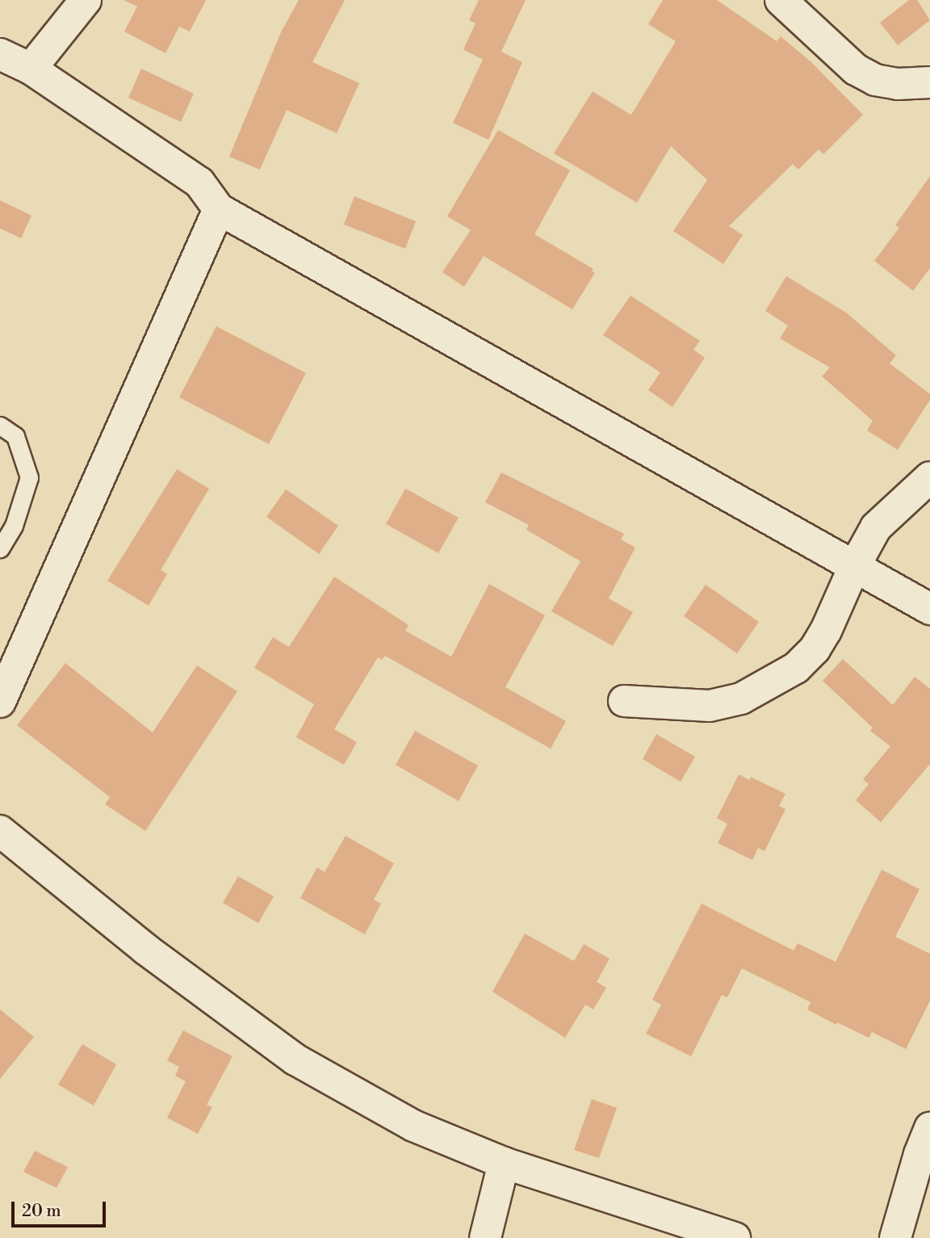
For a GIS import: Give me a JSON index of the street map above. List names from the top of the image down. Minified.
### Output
{"scale_bar":"20 m"}
